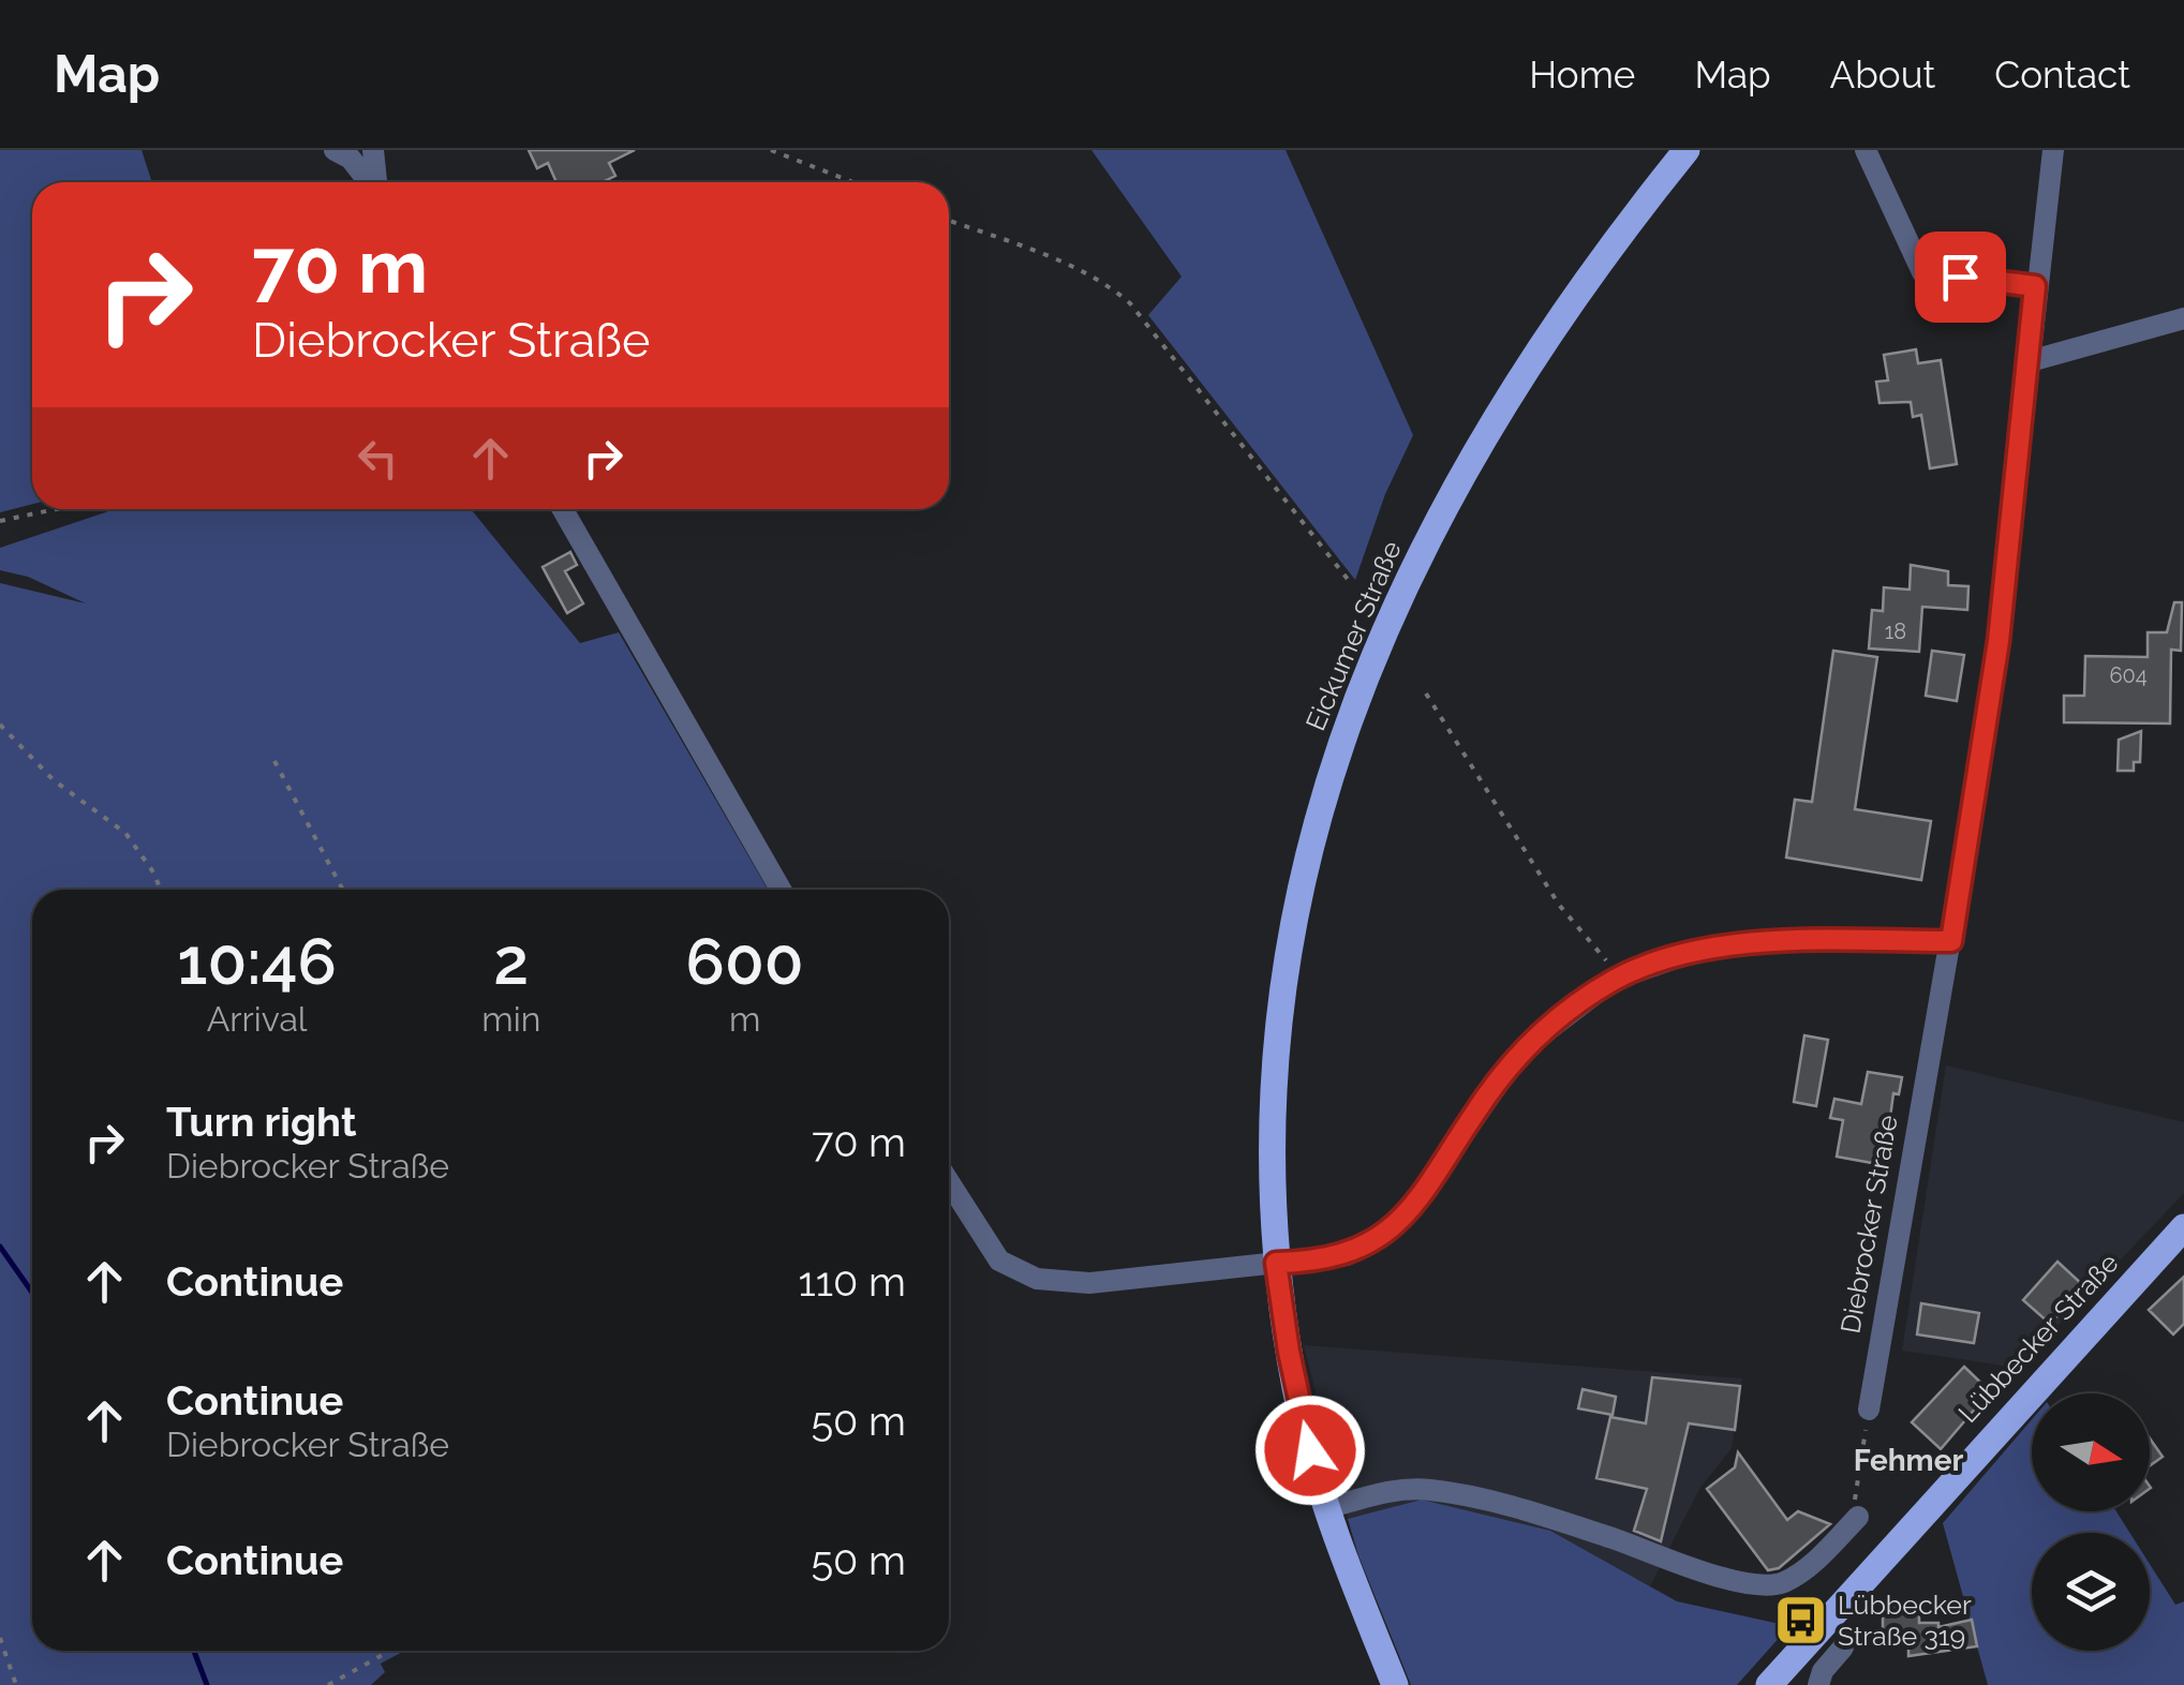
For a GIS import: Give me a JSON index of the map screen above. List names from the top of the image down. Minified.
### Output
{"streets":{"main road":["Eickumer Straße","Lübbecker Straße"],"street":["Diebrocker Straße"]},"districts":["Fehmer"],"places":{"bus stop":["Lübbecker Straße 319"]},"house_numbers":["18","604"],"north":"right","page":{"header":"Map","nav":["Home","Map","About","Contact"],"turn":["70 m","Diebrocker Straße"],"eta":["10:46","Arrival","2","min","600","m"],"list":[{"name":"Turn right","note":"Diebrocker Straße","value":"70 m"},{"name":"Continue","value":"110 m"},{"name":"Continue","note":"Diebrocker Straße","value":"50 m"},{"name":"Continue","value":"50 m"}]}}
